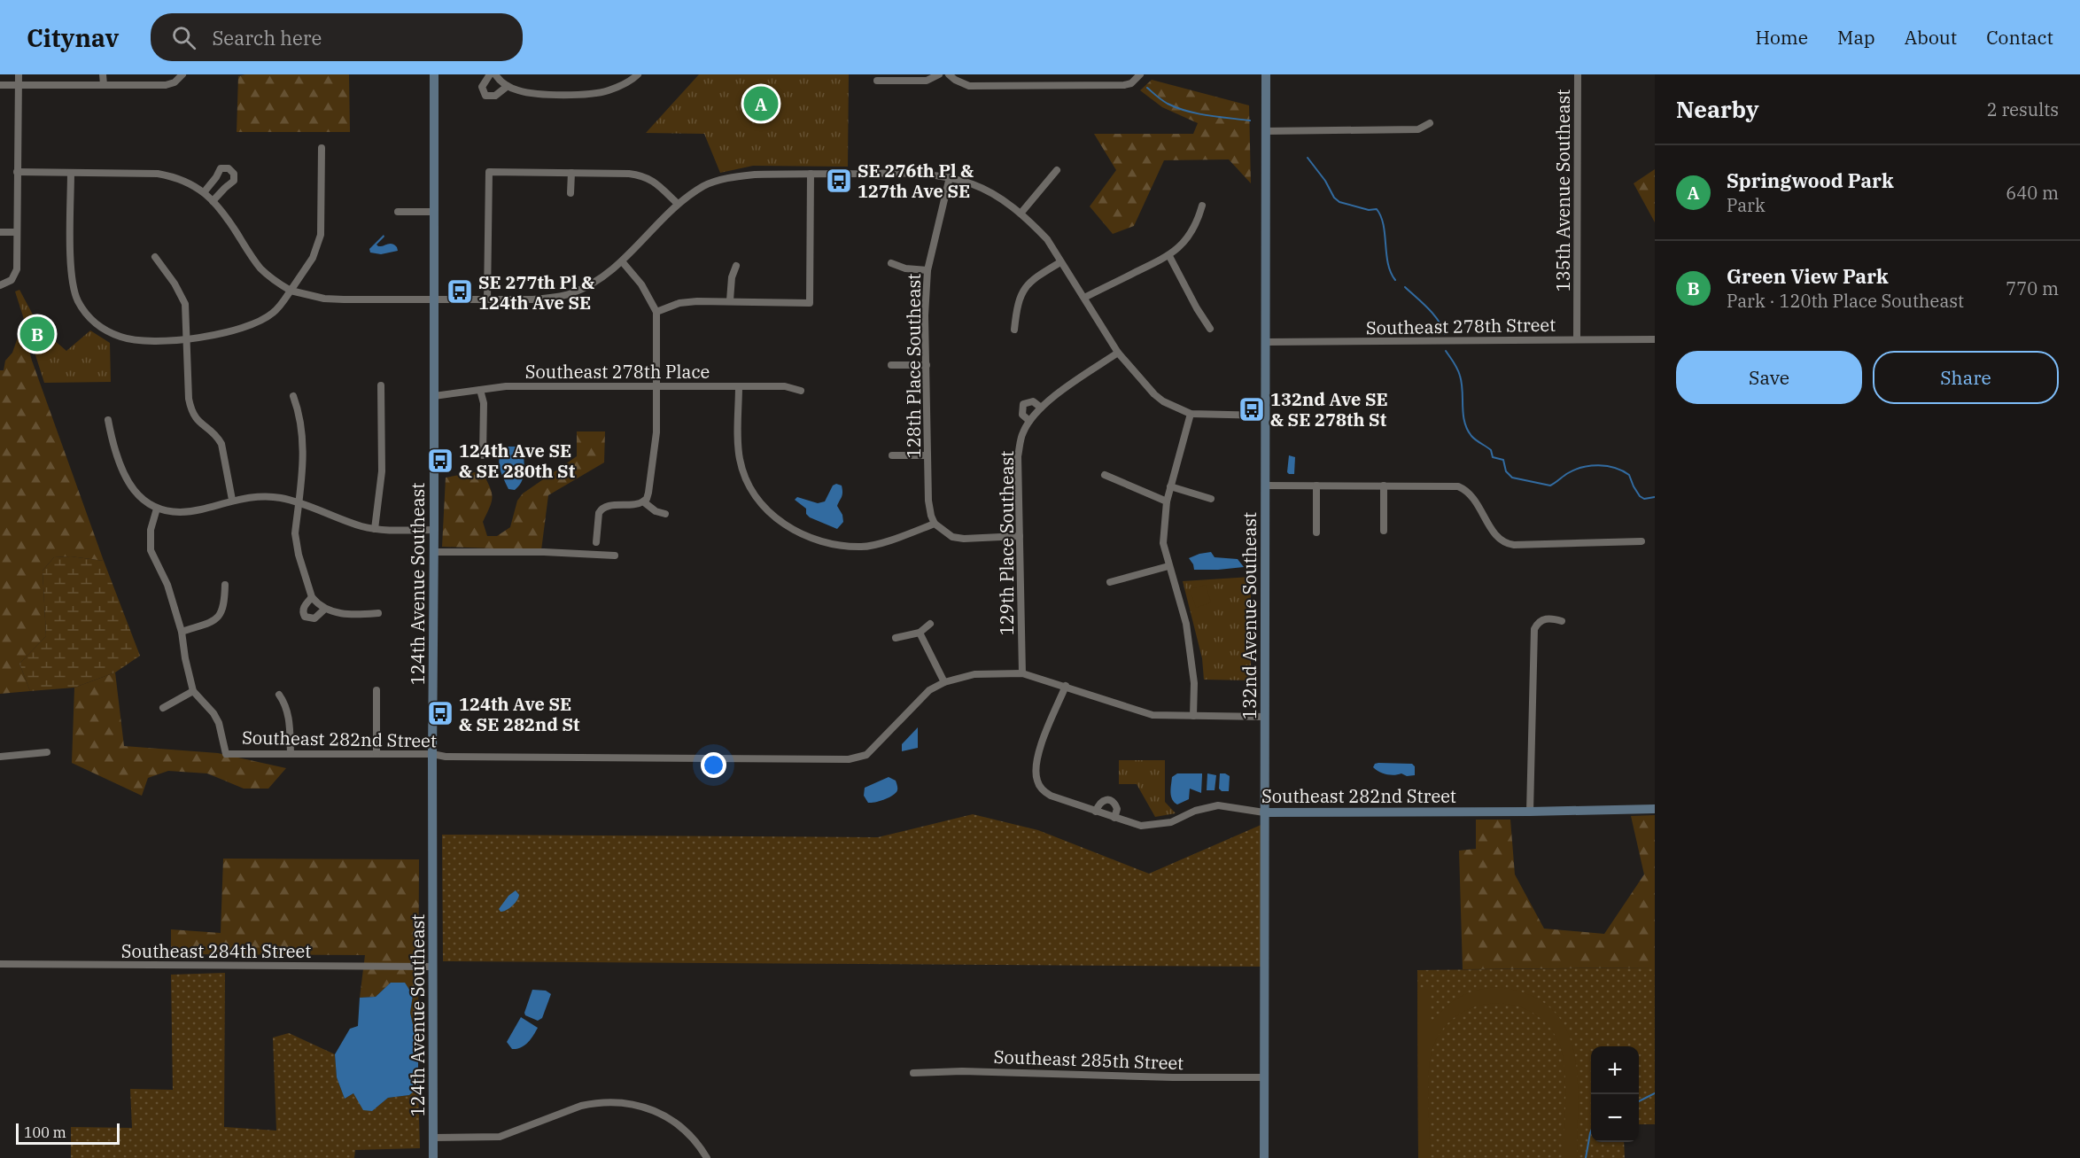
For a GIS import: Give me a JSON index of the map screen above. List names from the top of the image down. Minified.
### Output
{"streets":{"street":["135th Avenue Southeast","Southeast 278th Street","128th Place Southeast","Southeast 278th Place","129th Place Southeast","124th Avenue Southeast","132nd Avenue Southeast","Southeast 282nd Street","Southeast 284th Street","Southeast 285th Street"]},"crossings":[["135th Avenue Southeast","Southeast 278th Street"],["Southeast 278th Street","132nd Avenue Southeast"],["Southeast 278th Place","124th Avenue Southeast"],["124th Avenue Southeast","Southeast 282nd Street"],["124th Avenue Southeast","Southeast 284th Street"],["132nd Avenue Southeast","Southeast 282nd Street"],["132nd Avenue Southeast","Southeast 285th Street"]],"places":{"bus stop":["SE 276th Pl & 127th Ave SE","SE 277th Pl & 124th Ave SE","132nd Ave SE & SE 278th St","124th Ave SE & SE 280th St","124th Ave SE & SE 282nd St"]},"scale_bar":"100 m","page":{"header":"Citynav","search":"Search here","nav":["Home","Map","About","Contact"],"heading":["Nearby","2 results"],"pins":["A","B"],"list":[{"mark":"A","name":"Springwood Park","note":"Park","value":"640 m"},{"mark":"B","name":"Green View Park","note":"Park · 120th Place Southeast","value":"770 m"}],"buttons":["Save","Share"],"map_buttons":["+","−"],"scale":"100 m"}}
